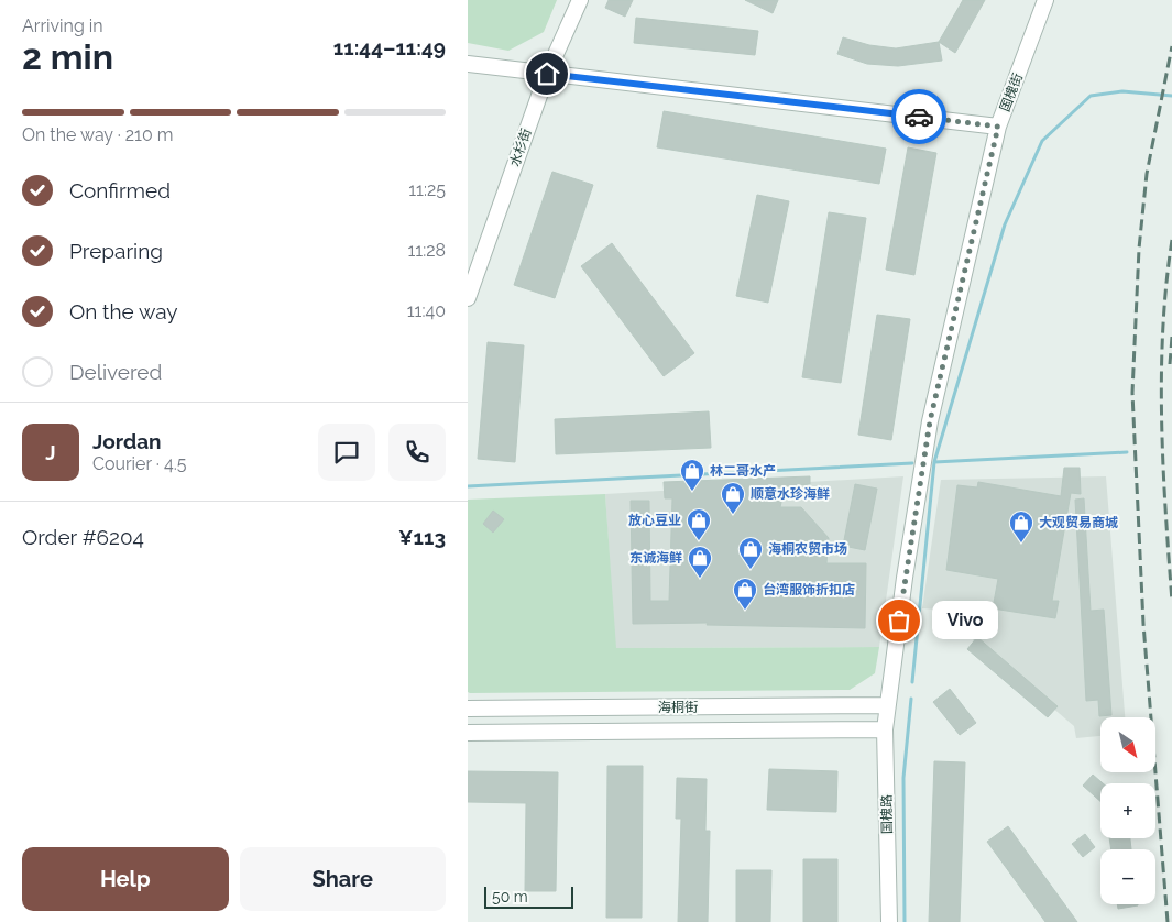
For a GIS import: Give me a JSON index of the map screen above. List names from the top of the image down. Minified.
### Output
{"streets":{"street":["国槐街","水杉街","海桐街","国槐路"]},"crossings":[["国槐街","海桐街"],["国槐街","国槐路"],["海桐街","国槐路"]],"places":{"shop":["林二哥水产","顺意水珍海鲜","放心豆业","大观贸易商城","海桐农贸市场","东诚海鲜","台湾服饰折扣店"],"other":["Vivo"]},"scale_bar":"50 m","north":"bottom right","page":{"heading":["2 min","Arriving in","11:44–11:49"],"panel":["Jordan","Courier · 4.5","Order #6204","¥113"],"bar":"On the way · 210 m","list":[["Confirmed","11:25"],["Preparing","11:28"],["On the way","11:40"],"Delivered"],"round":"J","bubble":"Vivo","map_buttons":["+","−"],"buttons":["Help","Share"],"scale":"50 m"}}
